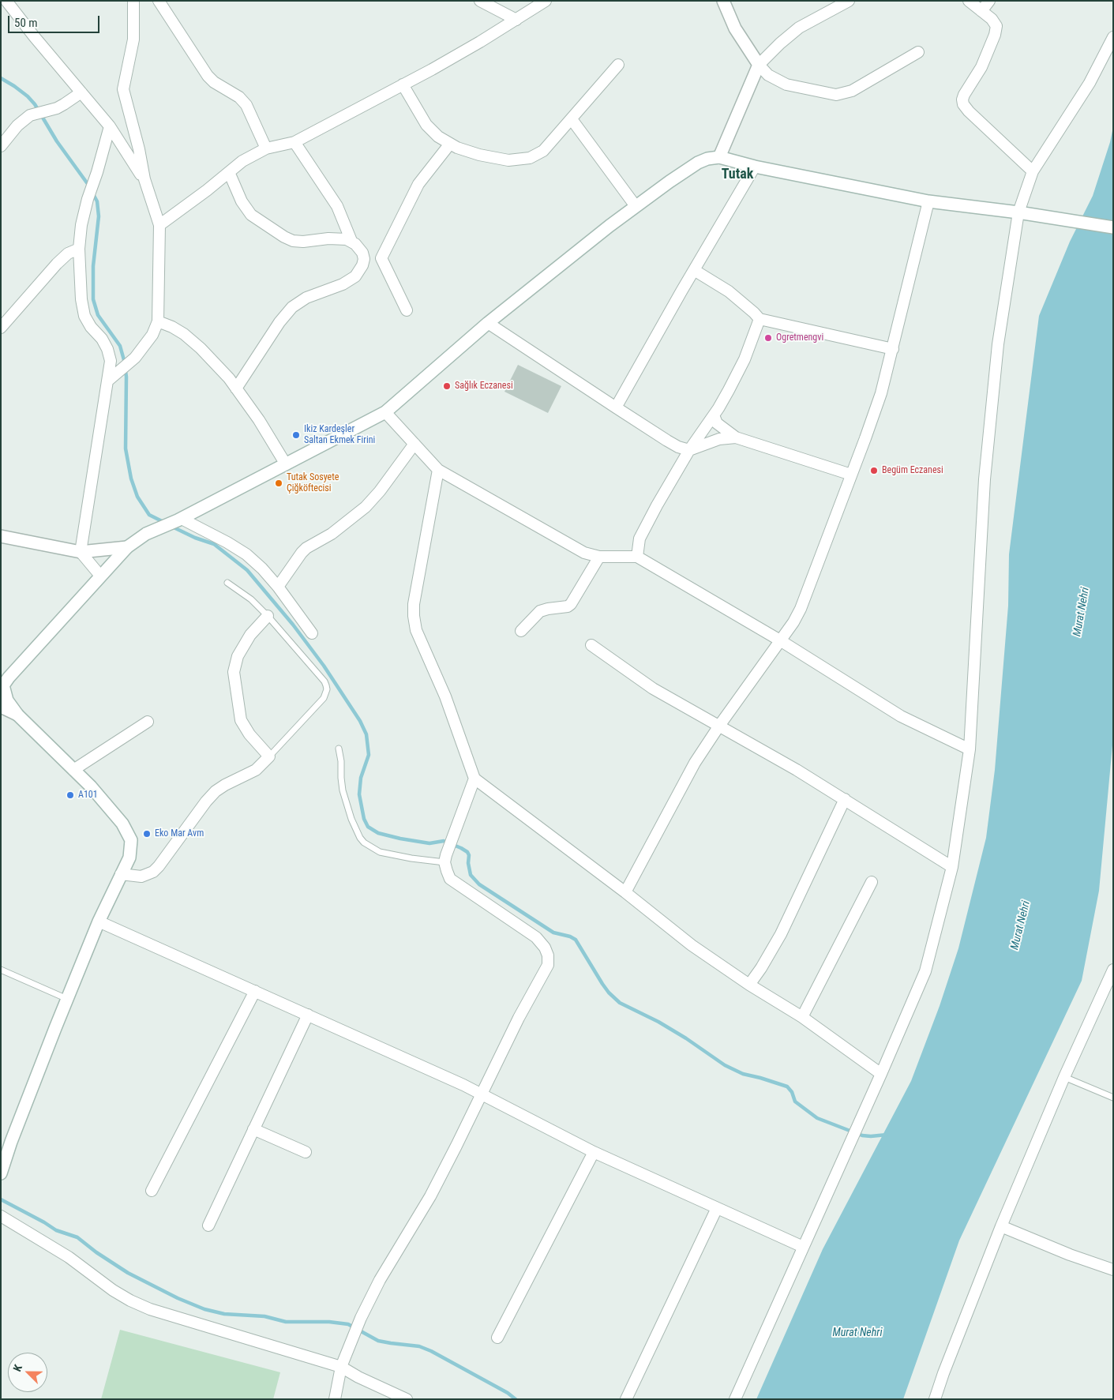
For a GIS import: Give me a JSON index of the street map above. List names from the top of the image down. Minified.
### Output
{"districts":["Tutak"],"water":["Murat Nehri"],"places":["Ogretmengvi","Sağlık Eczanesi","Ikiz Kardeşler Saltan Ekmek Firini","Begüm Eczanesi","Tutak Sosyete Çiğköftecisi","A101","Eko Mar Avm"],"scale_bar":"50 m","north":"top left"}
